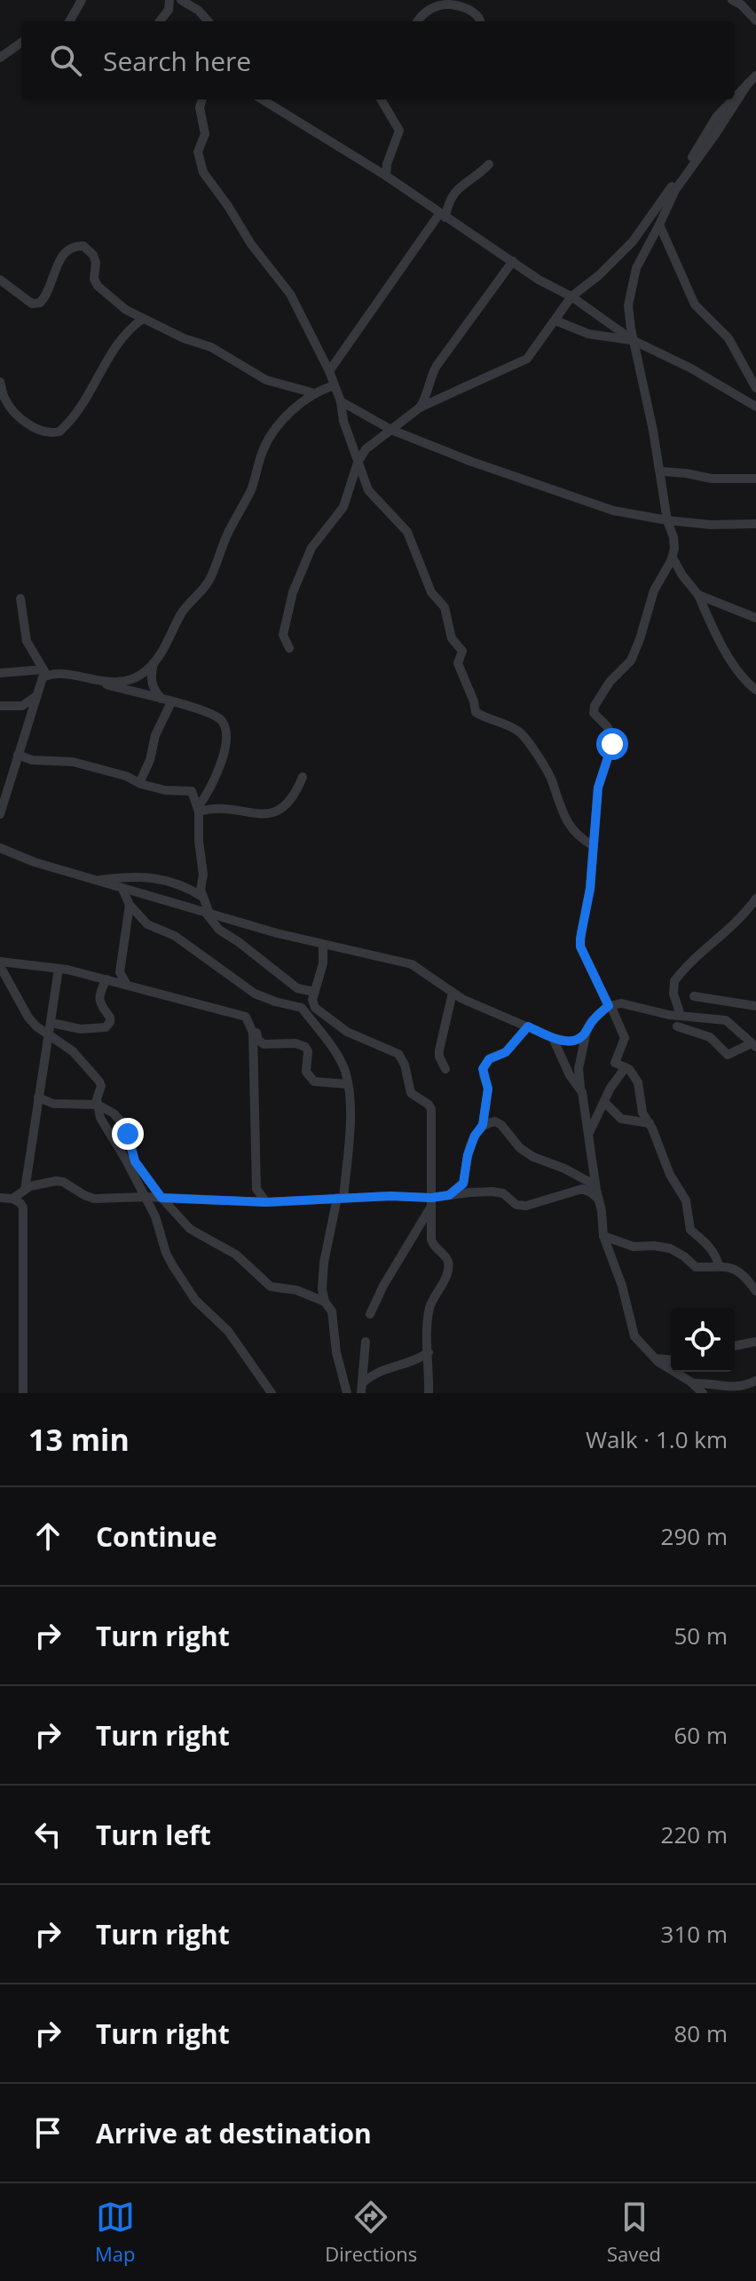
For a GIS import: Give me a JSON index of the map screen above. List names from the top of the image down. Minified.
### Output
{"page":{"search":"Search here","heading":["13 min","Walk · 1.0 km"],"list":[["Continue","290 m"],["Turn right","50 m"],["Turn right","60 m"],["Turn left","220 m"],["Turn right","310 m"],["Turn right","80 m"],"Arrive at destination"],"nav":["Map","Directions","Saved"]}}
